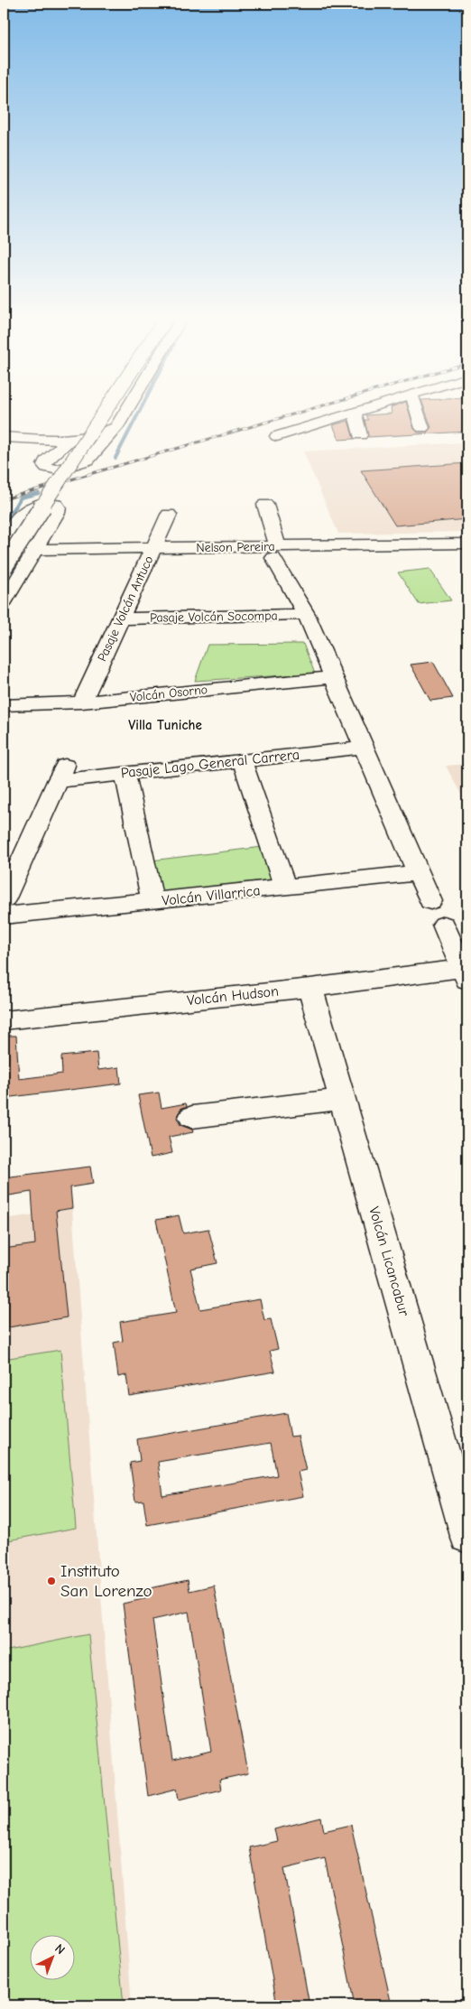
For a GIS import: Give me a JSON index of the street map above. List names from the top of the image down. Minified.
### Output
{"streets":{"street":["Nelson Pereira","Pasaje Volcán Antuco","Pasaje Volcán Socompa","Volcán Osorno","Pasaje Lago General Carrera","Volcán Villarrica","Volcán Hudson","Volcán Licancabur"]},"crossings":[["Nelson Pereira","Pasaje Volcán Antuco"],["Pasaje Volcán Antuco","Pasaje Volcán Socompa"],["Pasaje Volcán Antuco","Volcán Osorno"],["Volcán Hudson","Volcán Licancabur"]],"districts":["Villa Tuniche"],"places":["Instituto San Lorenzo"],"north":"top right"}
